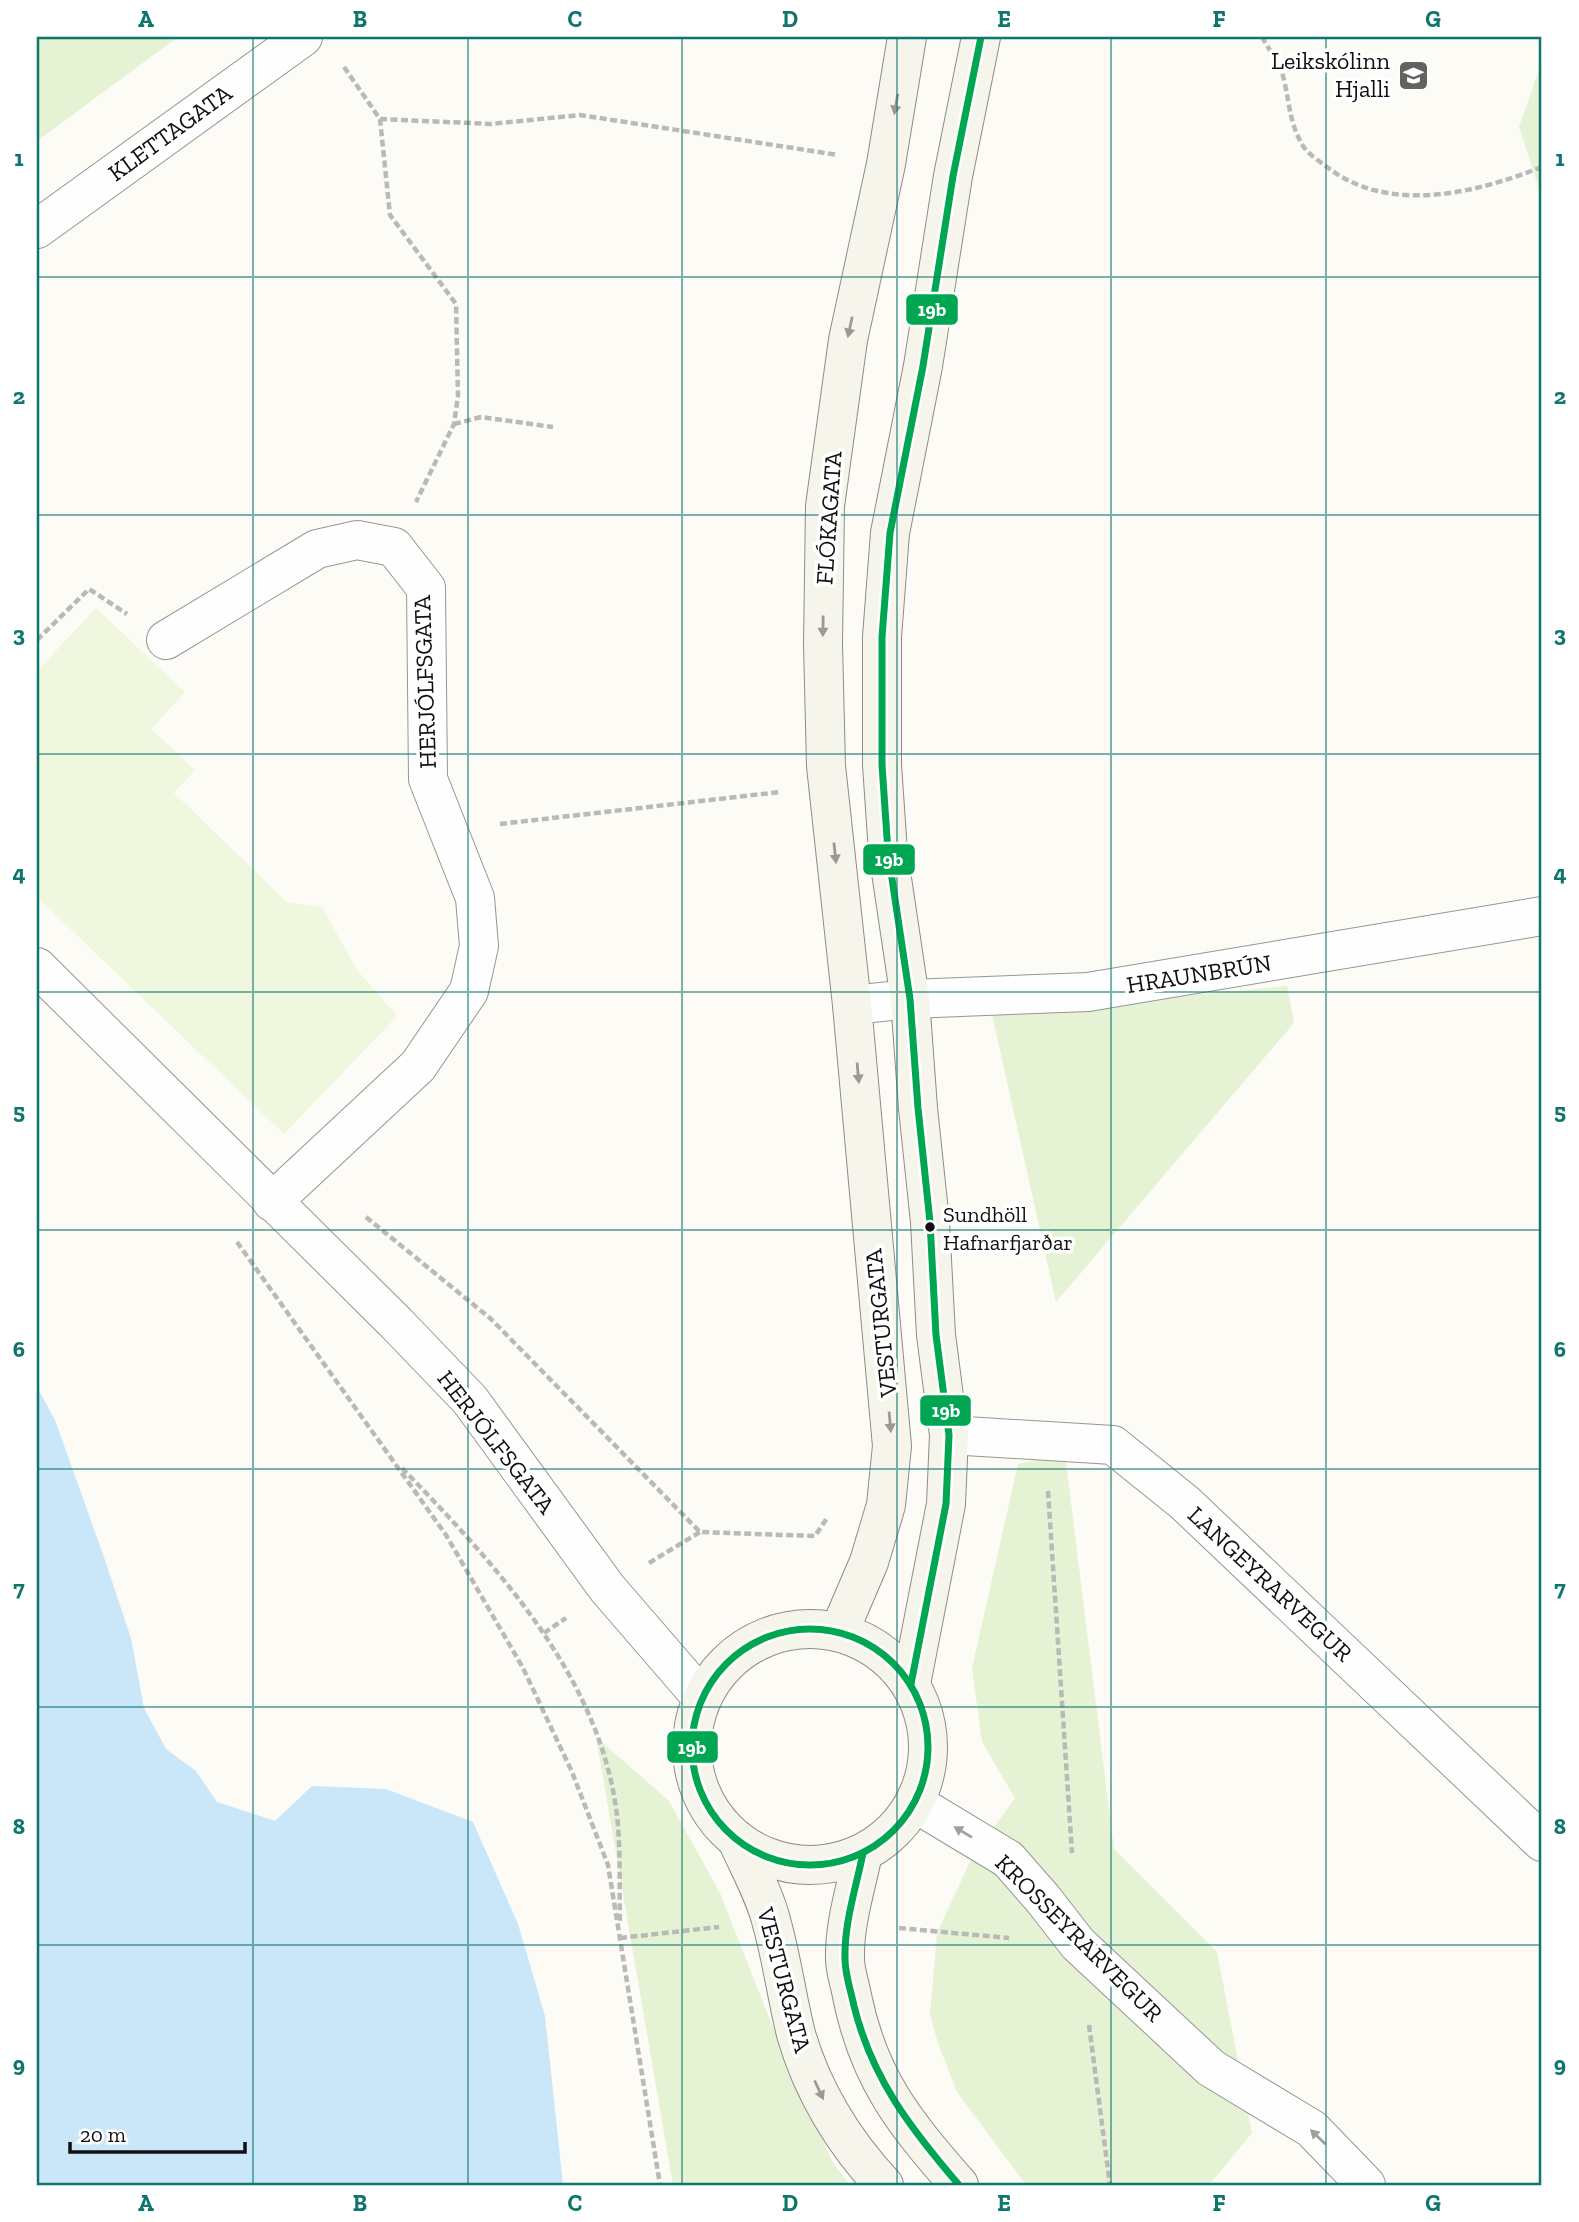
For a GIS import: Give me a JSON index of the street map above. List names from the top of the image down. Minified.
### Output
{"streets":{"main road":["FLÓKAGATA","VESTURGATA"],"street":["KLETTAGATA","HERJÓLFSGATA","HRAUNBRÚN","LANGEYRARVEGUR","KROSSEYRARVEGUR"]},"crossings":[["FLÓKAGATA","HRAUNBRÚN"],["FLÓKAGATA","VESTURGATA"],["HERJÓLFSGATA","VESTURGATA"],["HERJÓLFSGATA","KROSSEYRARVEGUR"],["HRAUNBRÚN","VESTURGATA"],["VESTURGATA","KROSSEYRARVEGUR"]],"one_way":["KROSSEYRARVEGUR"],"places":{"school or university":["Leikskólinn Hjalli"],"other":["Sundhöll Hafnarfjarðar"]},"lines":["transit line 19b"],"scale_bar":"20 m","grid":{"columns":["A","B","C","D","E","F","G"],"rows":["1","2","3","4","5","6","7","8","9"]}}
